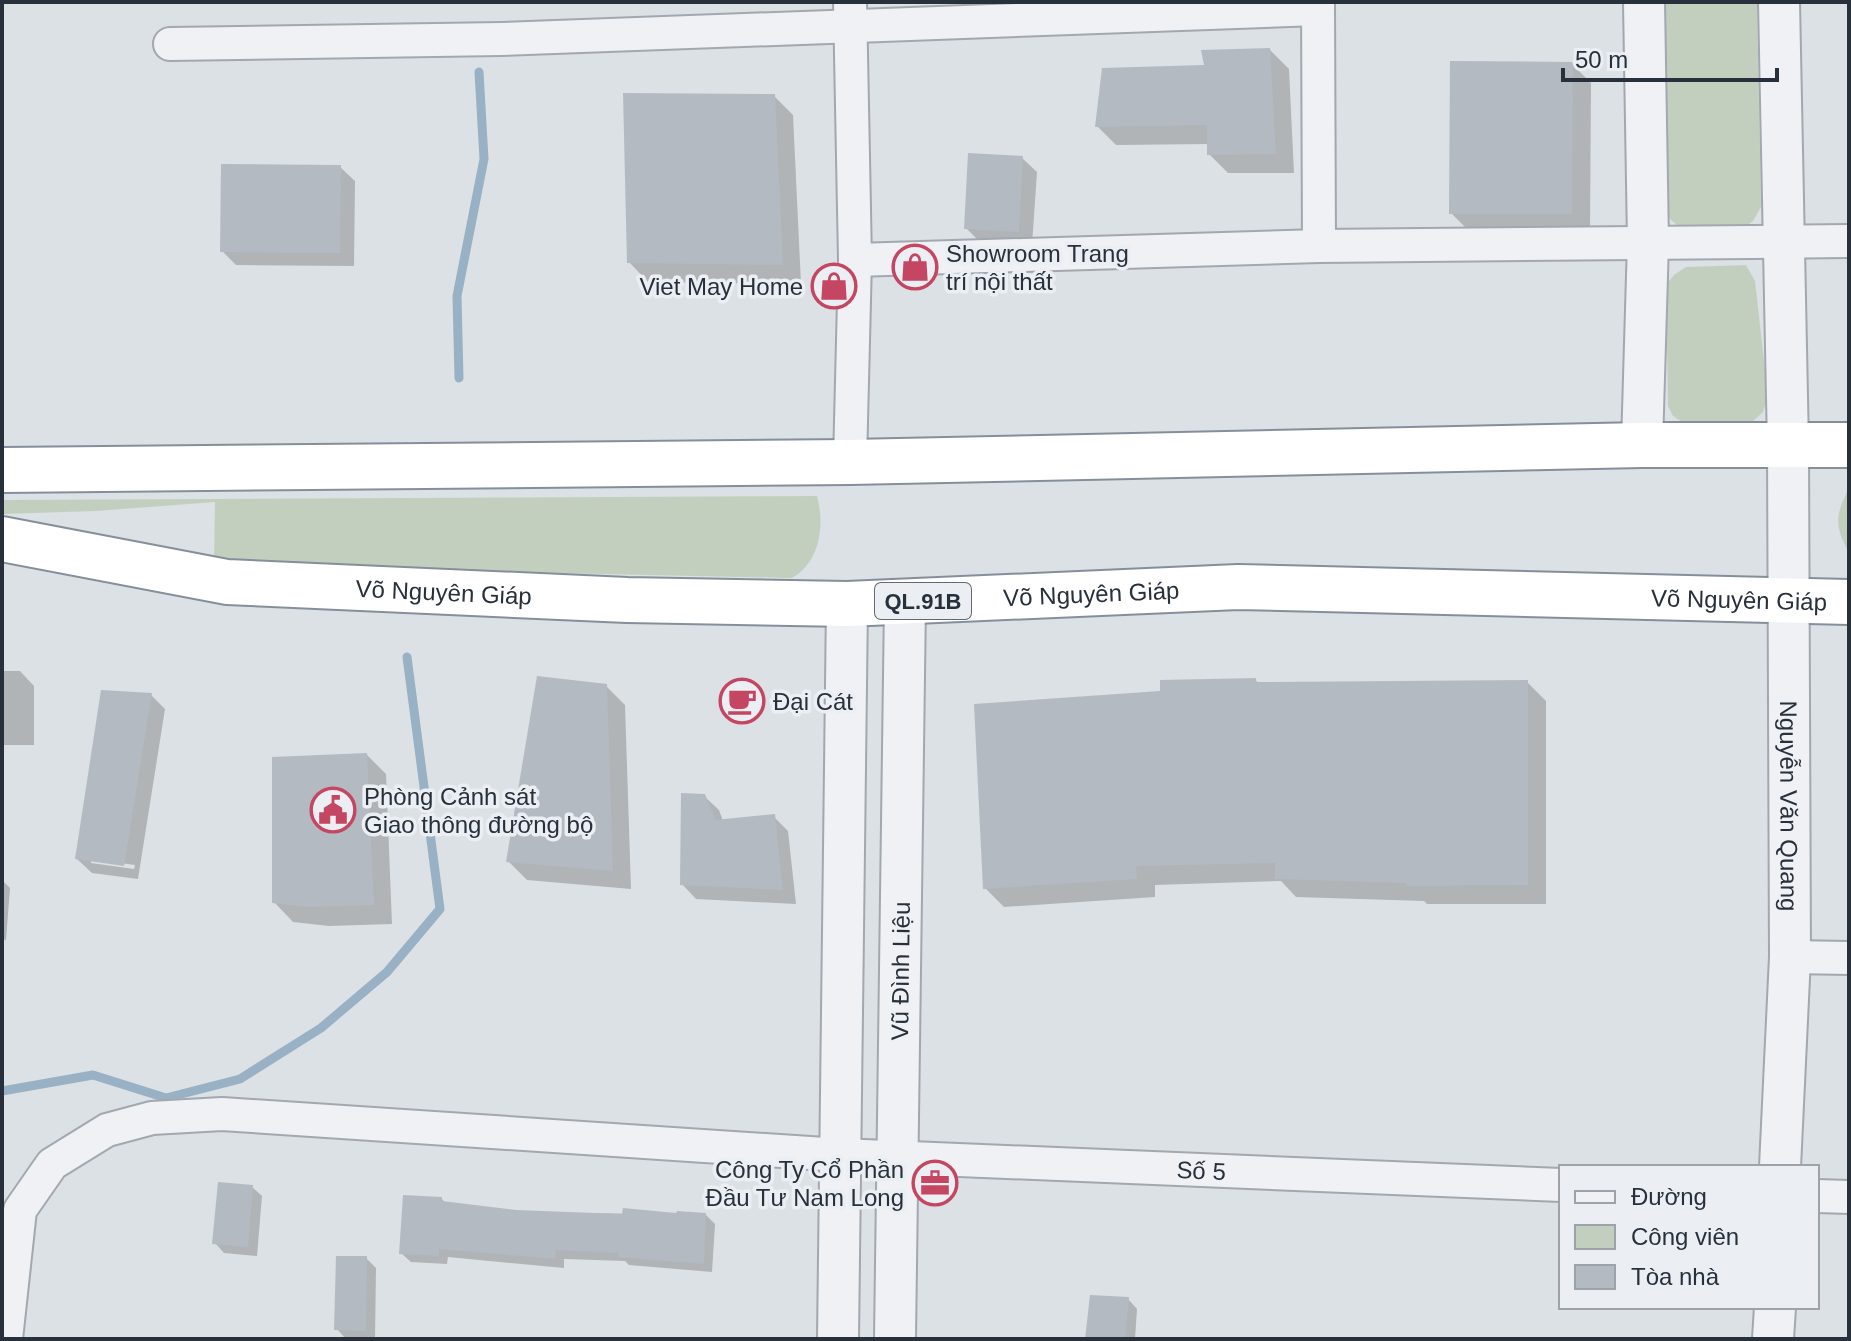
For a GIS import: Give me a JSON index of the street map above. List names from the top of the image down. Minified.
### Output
{"streets":{"highway":["Võ Nguyên Giáp","QL.91B"],"street":["Nguyễn Văn Quang","Vũ Đình Liệu","Số 5"]},"crossings":[["Võ Nguyên Giáp","Nguyễn Văn Quang"],["Võ Nguyên Giáp","Vũ Đình Liệu"],["Vũ Đình Liệu","Số 5"]],"places":{"shop":["Showroom Trang trí nội thất","Viet May Home"],"cafe":["Đại Cát"],"public building":["Phòng Cảnh sát Giao thông đường bộ"],"office":["Công Ty Cổ Phần Đầu Tư Nam Long"]},"legend":["Đường","Công viên","Tòa nhà"],"scale_bar":"50 m"}
